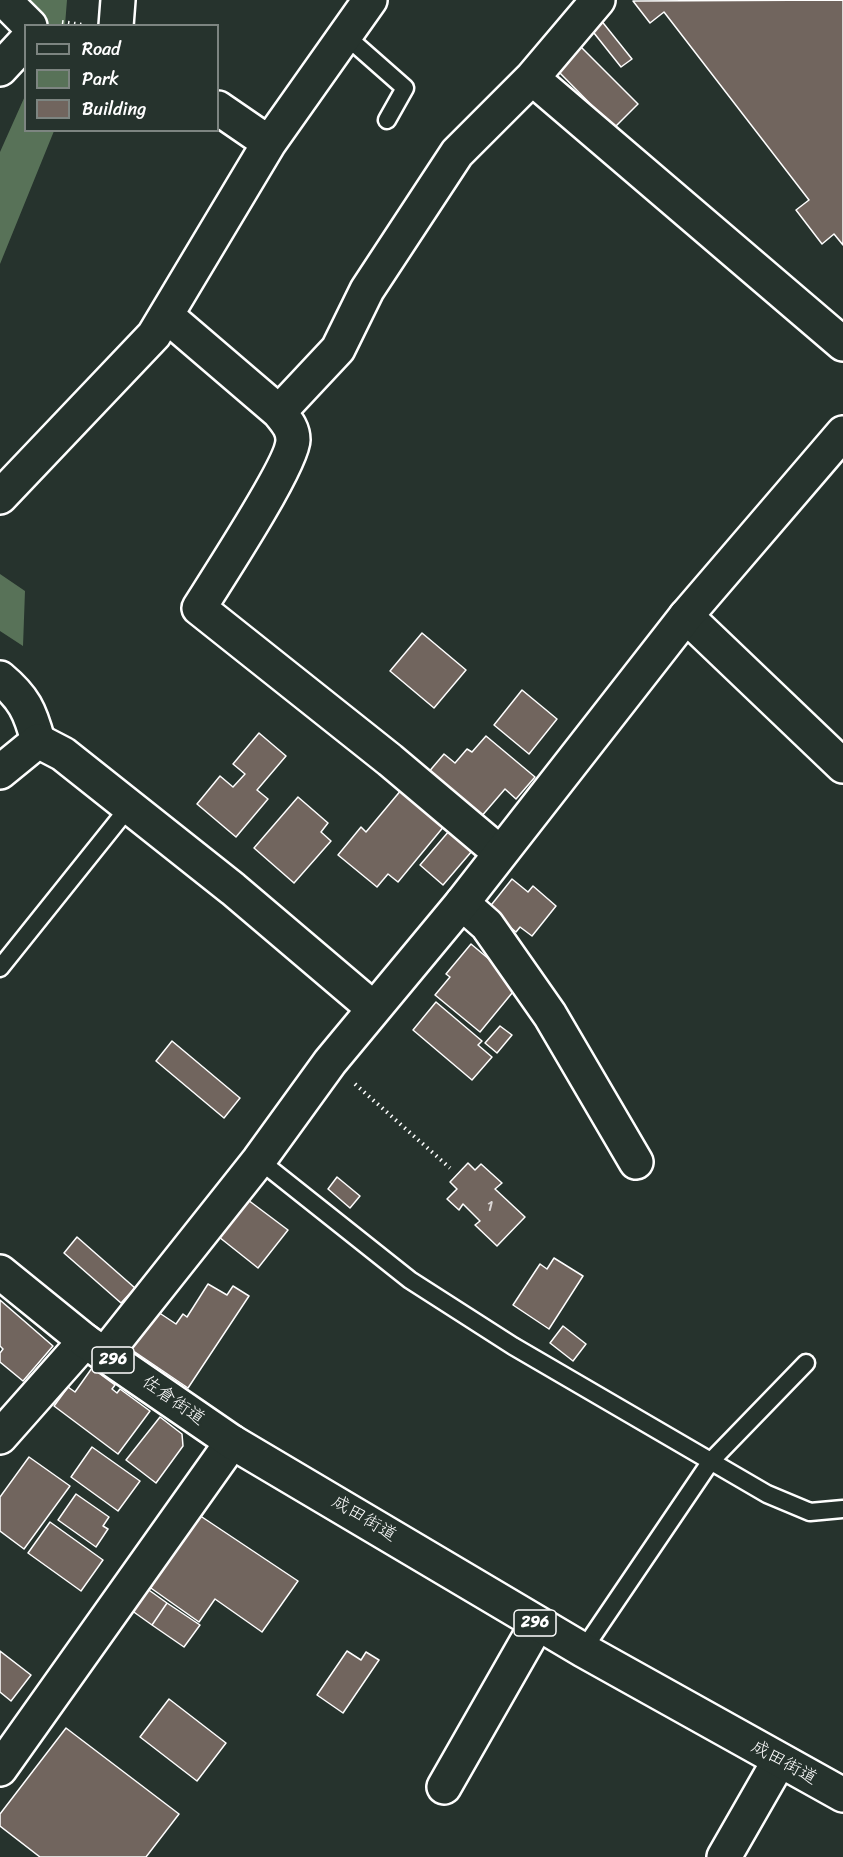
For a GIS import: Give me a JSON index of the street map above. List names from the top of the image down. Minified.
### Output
{"streets":{"main road":["296","佐倉街道","成田街道"]},"crossings":[["佐倉街道","成田街道"]],"house_numbers":["1"],"legend":["Road","Park","Building"]}
